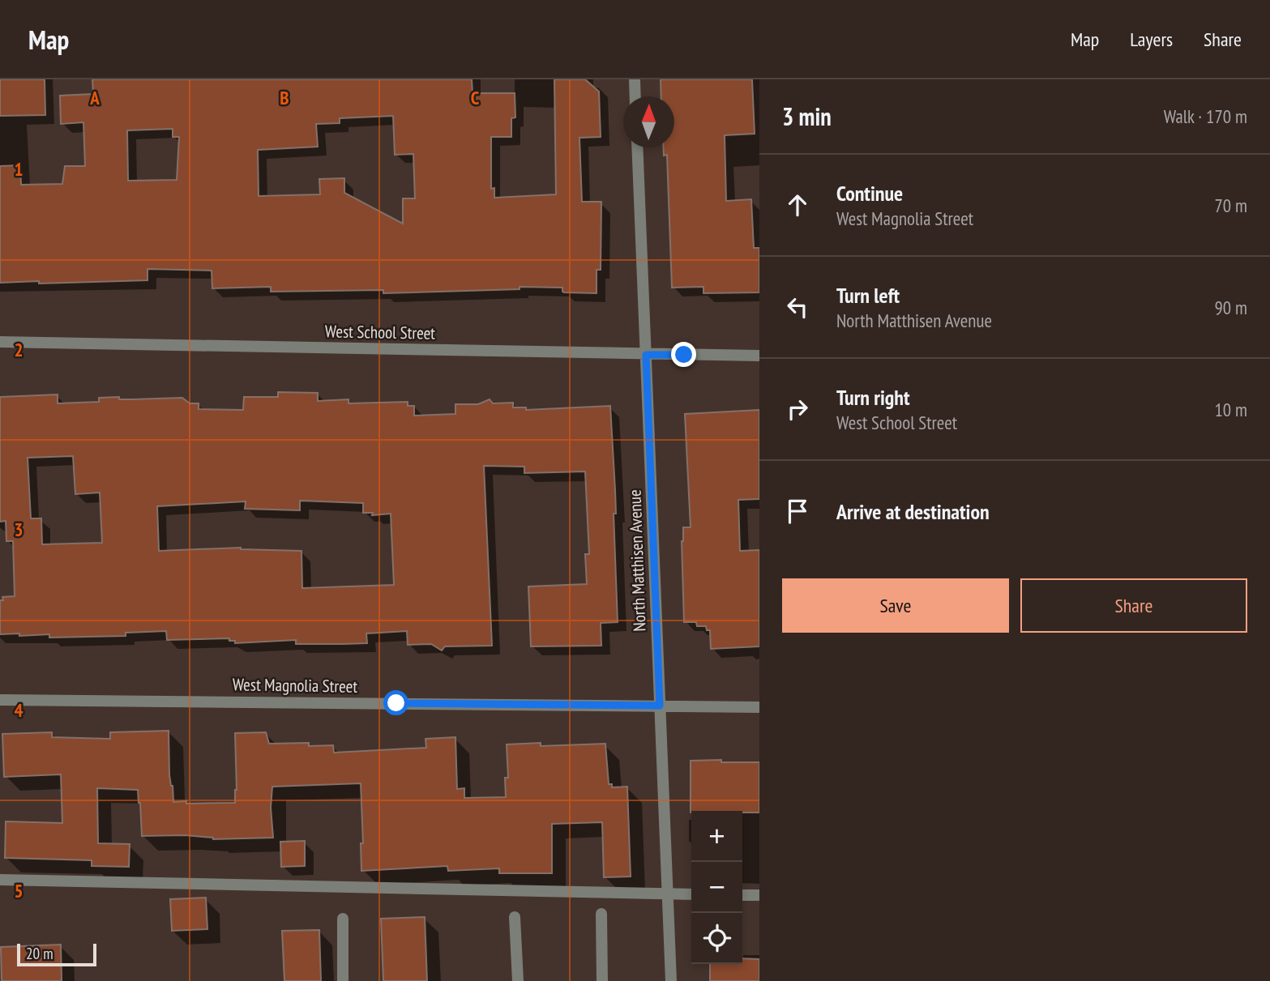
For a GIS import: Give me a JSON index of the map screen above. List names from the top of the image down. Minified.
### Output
{"streets":{"street":["West School Street","North Matthisen Avenue","West Magnolia Street"]},"crossings":[["West School Street","North Matthisen Avenue"],["North Matthisen Avenue","West Magnolia Street"]],"scale_bar":"20 m","north":"top","page":{"header":"Map","nav":["Map","Layers","Share"],"heading":["3 min","Walk · 170 m"],"list":[["Continue","West Magnolia Street","70 m"],["Turn left","North Matthisen Avenue","90 m"],["Turn right","West School Street","10 m"],"Arrive at destination"],"buttons":["Save","Share"],"map_buttons":["+","−"],"scale":"20 m"},"grid":{"columns":["A","B","C"],"rows":["1","2","3","4","5"]}}
